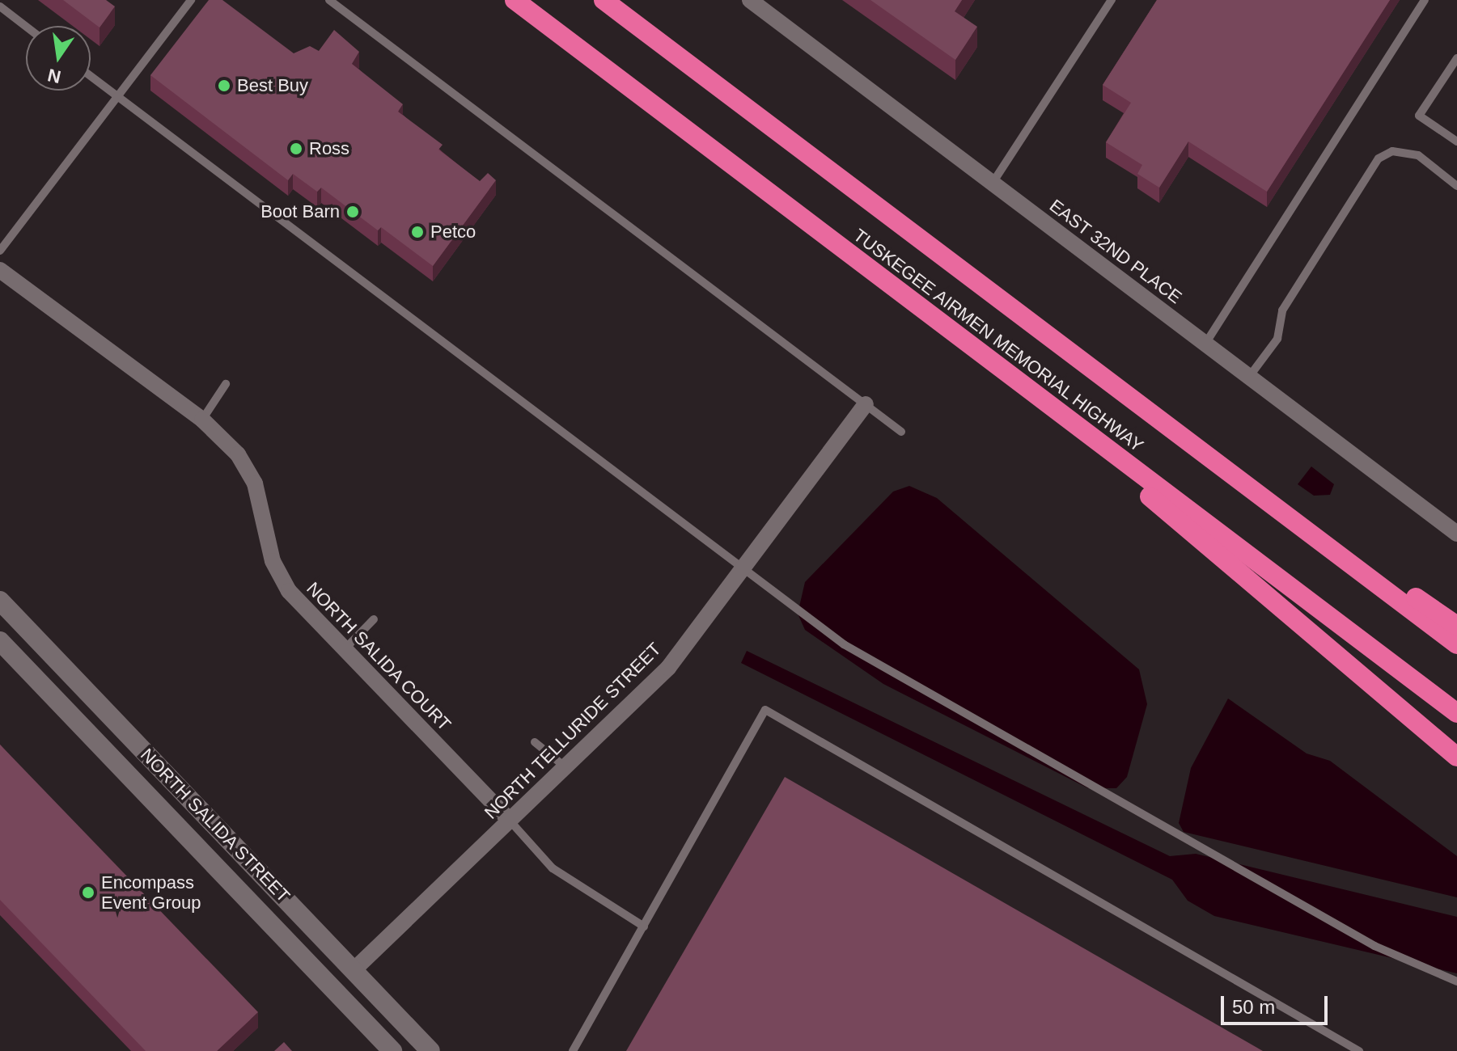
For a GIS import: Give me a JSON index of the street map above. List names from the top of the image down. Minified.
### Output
{"streets":{"highway":["TUSKEGEE AIRMEN MEMORIAL HIGHWAY"],"street":["EAST 32ND PLACE","NORTH SALIDA COURT","NORTH TELLURIDE STREET","NORTH SALIDA STREET"]},"crossings":[["NORTH SALIDA COURT","NORTH TELLURIDE STREET"],["NORTH TELLURIDE STREET","NORTH SALIDA STREET"]],"places":["Best Buy","Ross","Boot Barn","Petco","Encompass Event Group"],"scale_bar":"50 m","north":"bottom"}
